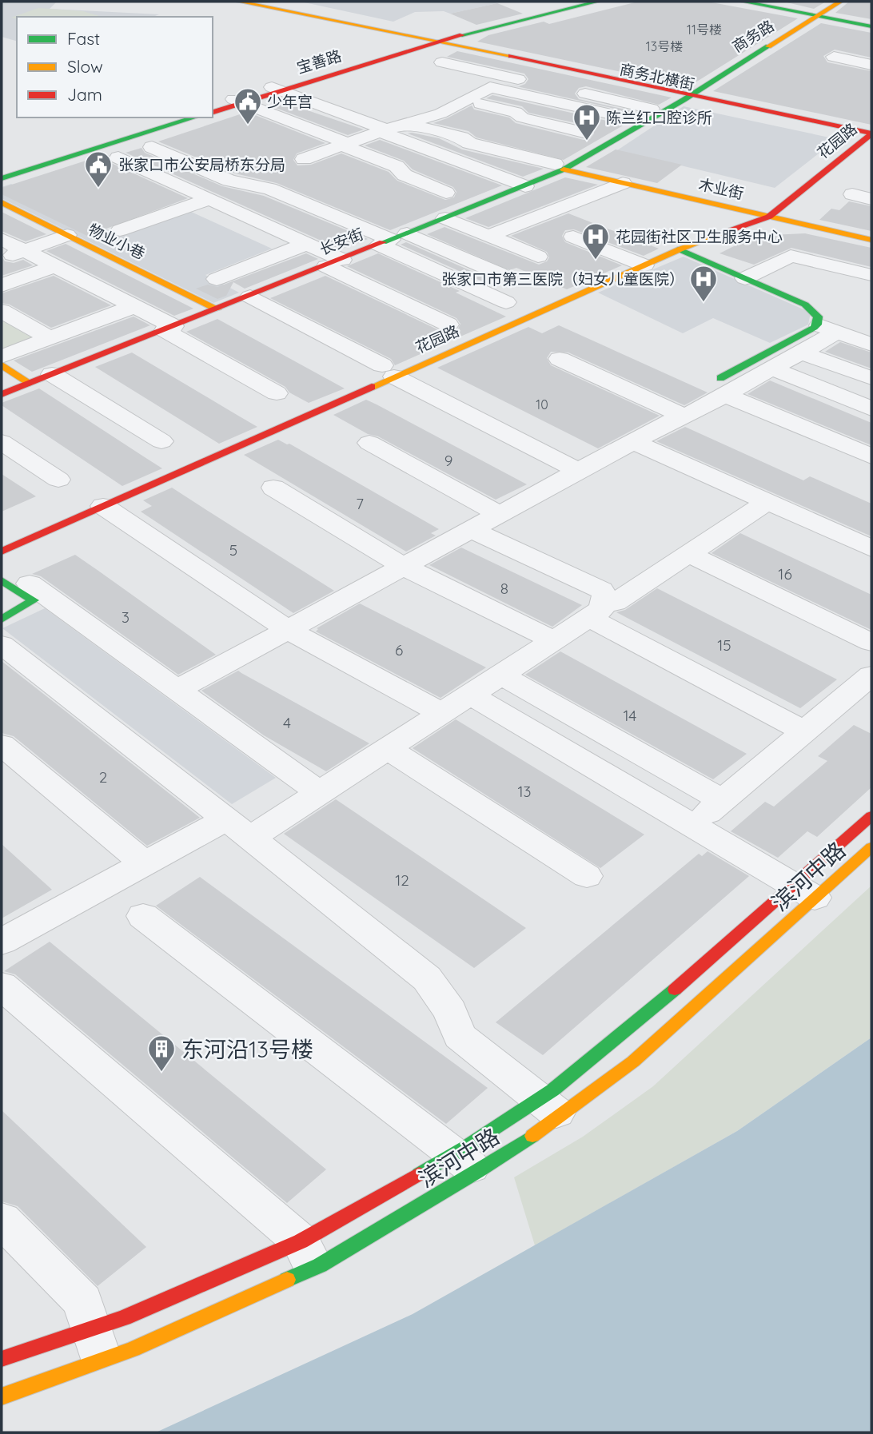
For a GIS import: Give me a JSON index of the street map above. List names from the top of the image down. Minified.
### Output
{"streets":{"street":["商务路","宝善路","商务北横街","花园路","木业街","物业小巷","长安街","滨河中路"]},"crossings":[["商务路","商务北横街"],["商务路","长安街"],["宝善路","商务北横街"],["商务北横街","花园路"],["商务北横街","长安街"],["花园路","木业街"],["木业街","长安街"],["物业小巷","长安街"]],"places":{"public building":["少年宫","张家口市公安局桥东分局"],"hospital":["陈兰红口腔诊所","花园街社区卫生服务中心","张家口市第三医院（妇女儿童医院）"],"building":["东河沿13号楼"]},"house_numbers":["11号楼","13号楼","10","9","7","5","16","8","3","15","6","14","4","2","13","12"],"legend":["Fast","Slow","Jam"]}
